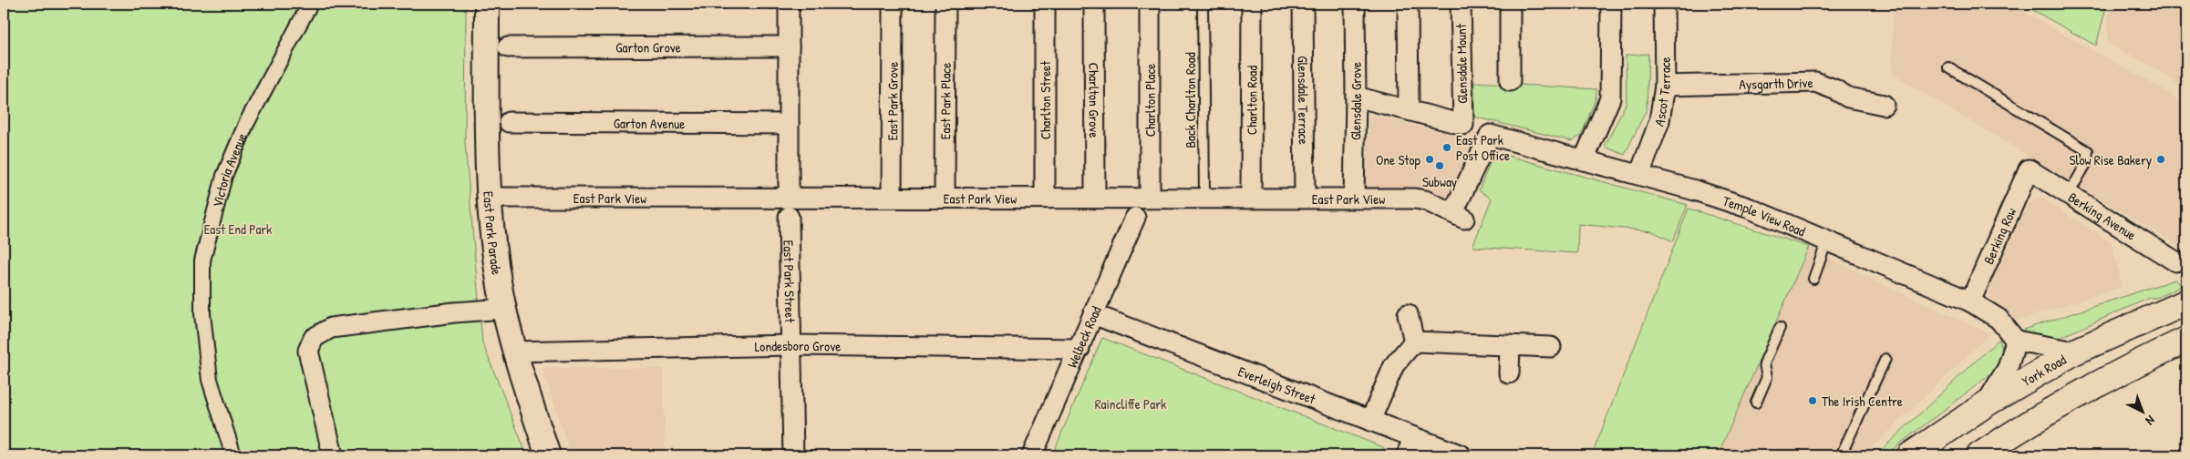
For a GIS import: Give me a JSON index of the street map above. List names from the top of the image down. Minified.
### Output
{"streets":{"highway":["York Road"],"street":["Garton Grove","Glensdale Mount","Aysgarth Drive","Ascot Terrace","East Park Grove","East Park Place","Charlton Street","Charlton Grove","Charlton Place","Charlton Road","Glensdale Terrace","Glensdale Grove","Garton Avenue","Victoria Avenue","East Park View","Temple View Road","Berking Avenue","East Park Parade","Berking Row","East Park Street","Welbeck Road","Londesboro Grove","Everleigh Street"],"lane":["Back Charlton Road"]},"crossings":[["Aysgarth Drive","Ascot Terrace"],["Ascot Terrace","Temple View Road"],["East Park Grove","East Park View"],["East Park Place","East Park View"],["Charlton Street","East Park View"],["Charlton Grove","East Park View"],["Charlton Place","East Park View"],["Back Charlton Road","East Park View"],["Charlton Road","East Park View"],["Glensdale Terrace","East Park View"],["Glensdale Grove","East Park View"],["East Park View","Temple View Road"],["East Park View","East Park Parade"],["Temple View Road","Berking Row"],["Berking Avenue","Berking Row"],["East Park Parade","Londesboro Grove"],["East Park Street","Londesboro Grove"],["Welbeck Road","Londesboro Grove"],["Welbeck Road","Everleigh Street"]],"parks":["East End Park","Raincliffe Park"],"places":["East Park Post Office","One Stop","Slow Rise Bakery","Subway","The Irish Centre"],"north":"bottom right"}
